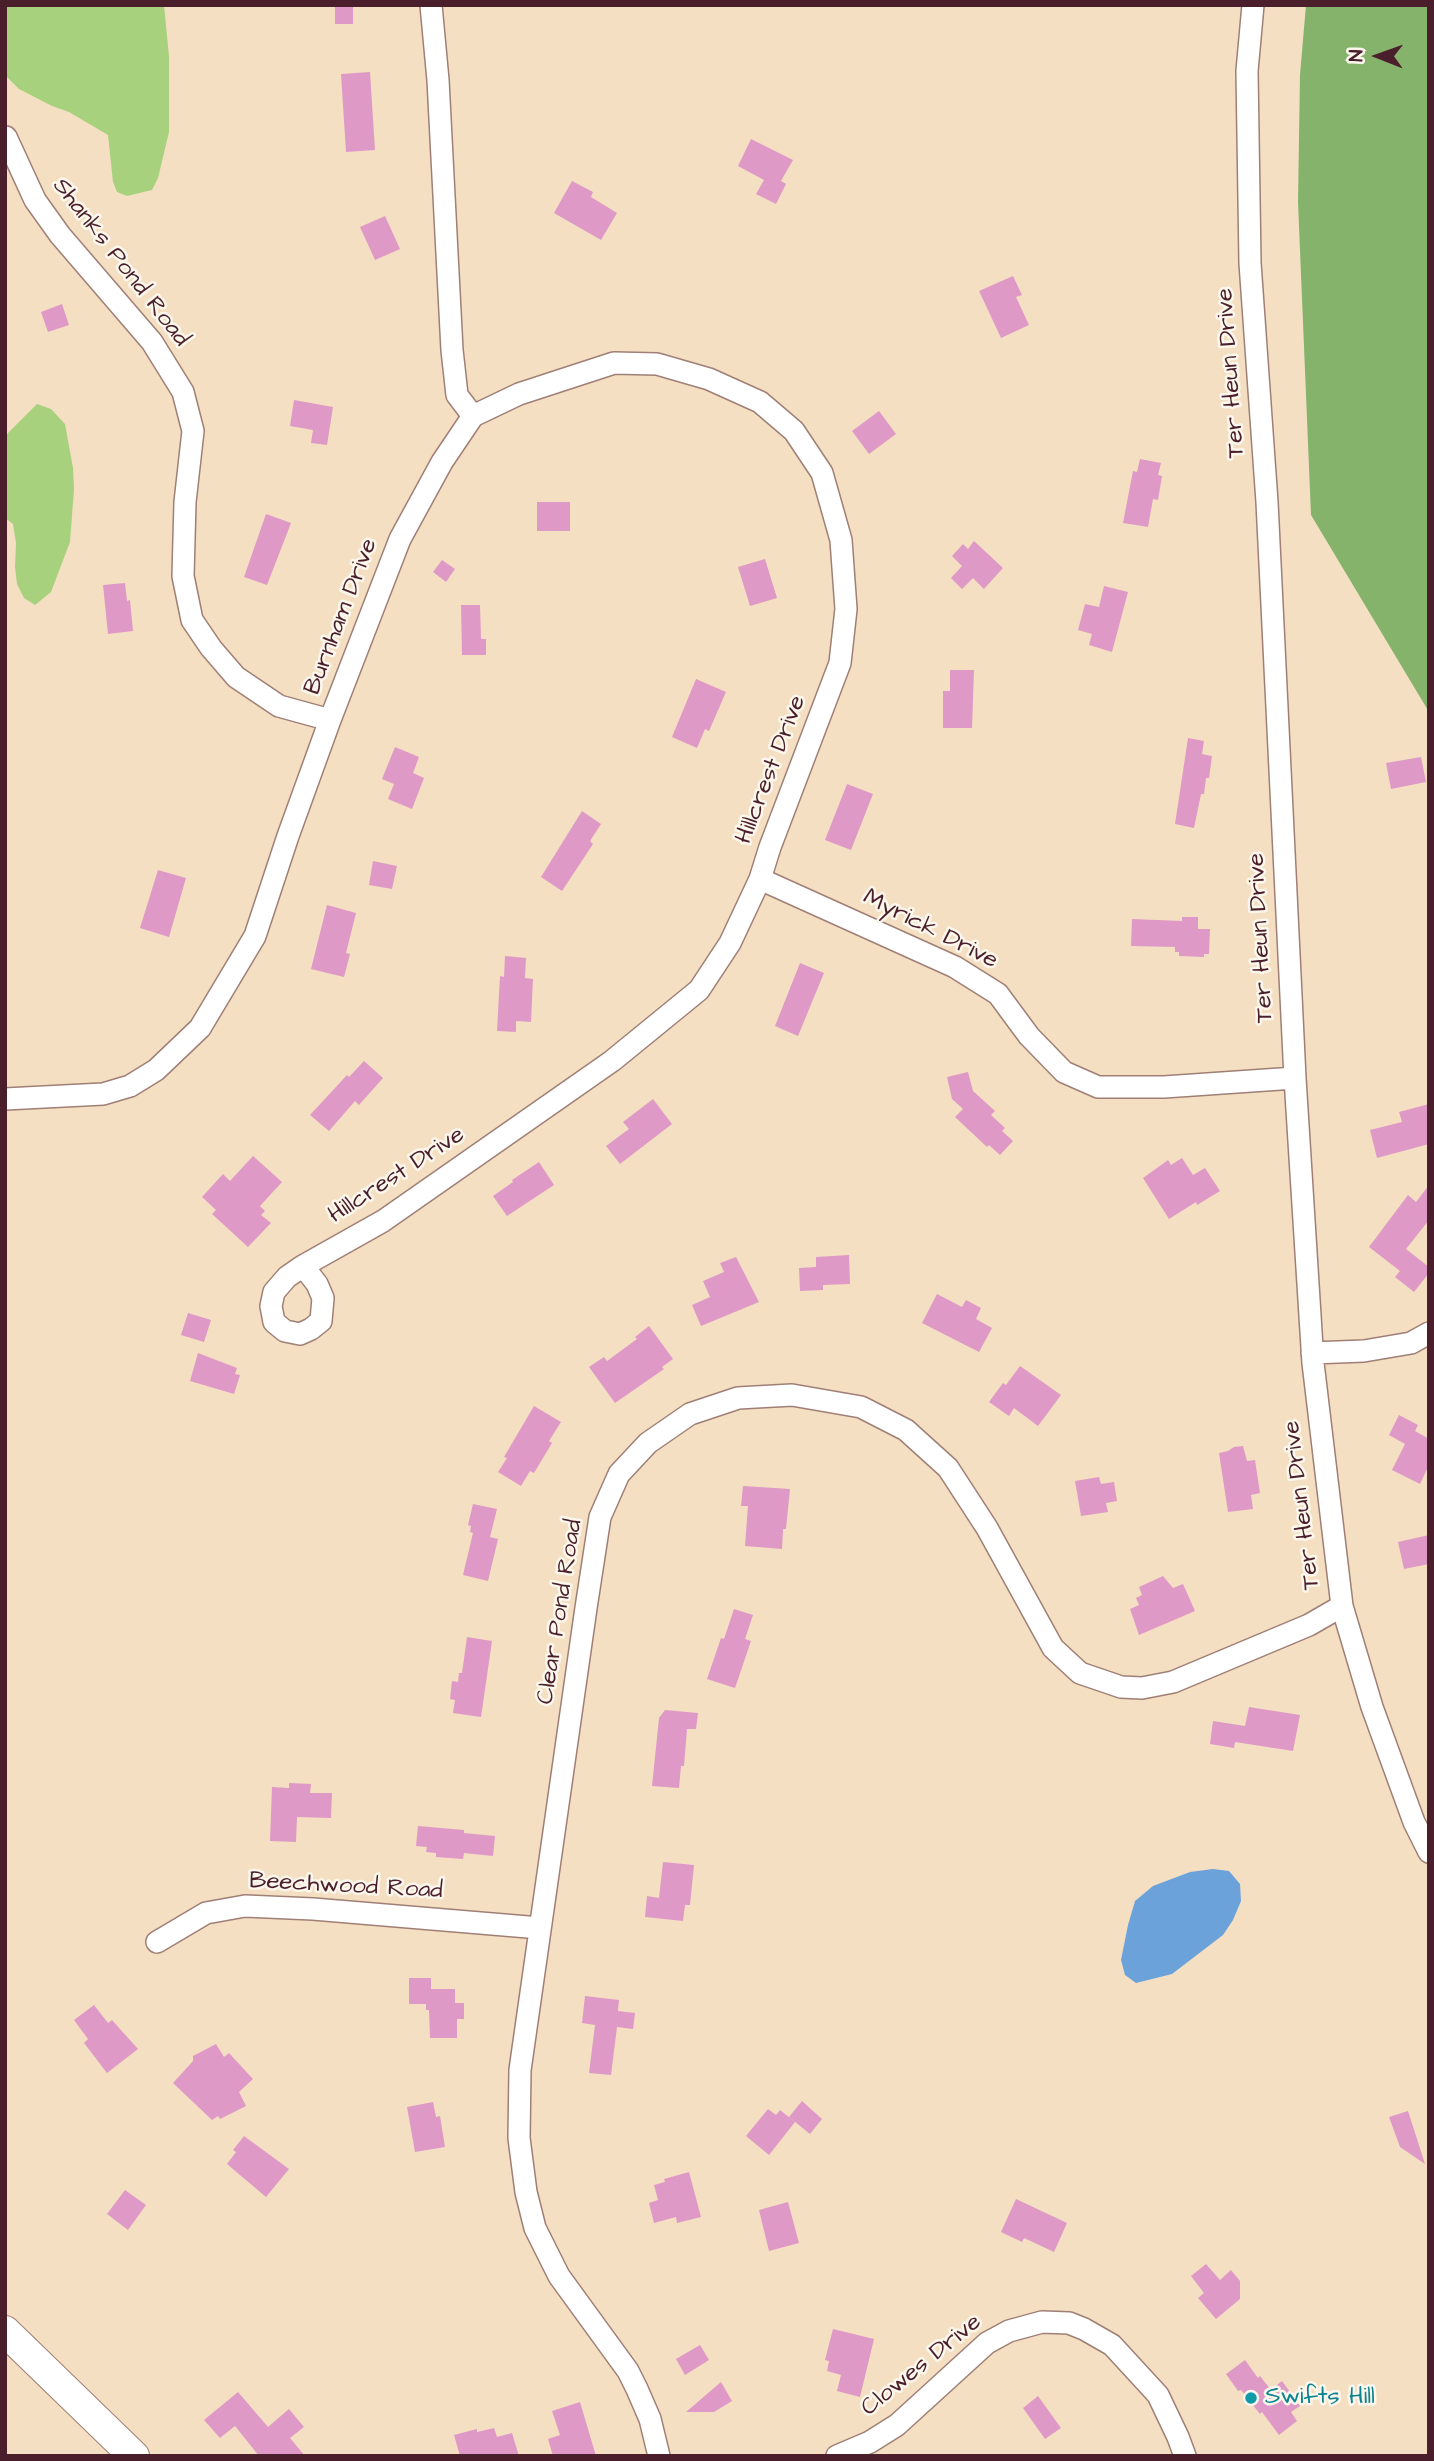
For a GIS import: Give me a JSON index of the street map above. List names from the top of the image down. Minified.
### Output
{"streets":{"street":["Shanks Pond Road","Ter Heun Drive","Burnham Drive","Hillcrest Drive","Myrick Drive","Clear Pond Road","Beechwood Road","Clowes Drive"]},"crossings":[["Shanks Pond Road","Burnham Drive"],["Ter Heun Drive","Myrick Drive"],["Ter Heun Drive","Clear Pond Road"],["Burnham Drive","Hillcrest Drive"],["Hillcrest Drive","Myrick Drive"],["Clear Pond Road","Beechwood Road"]],"places":["Swifts Hill"],"north":"left"}
